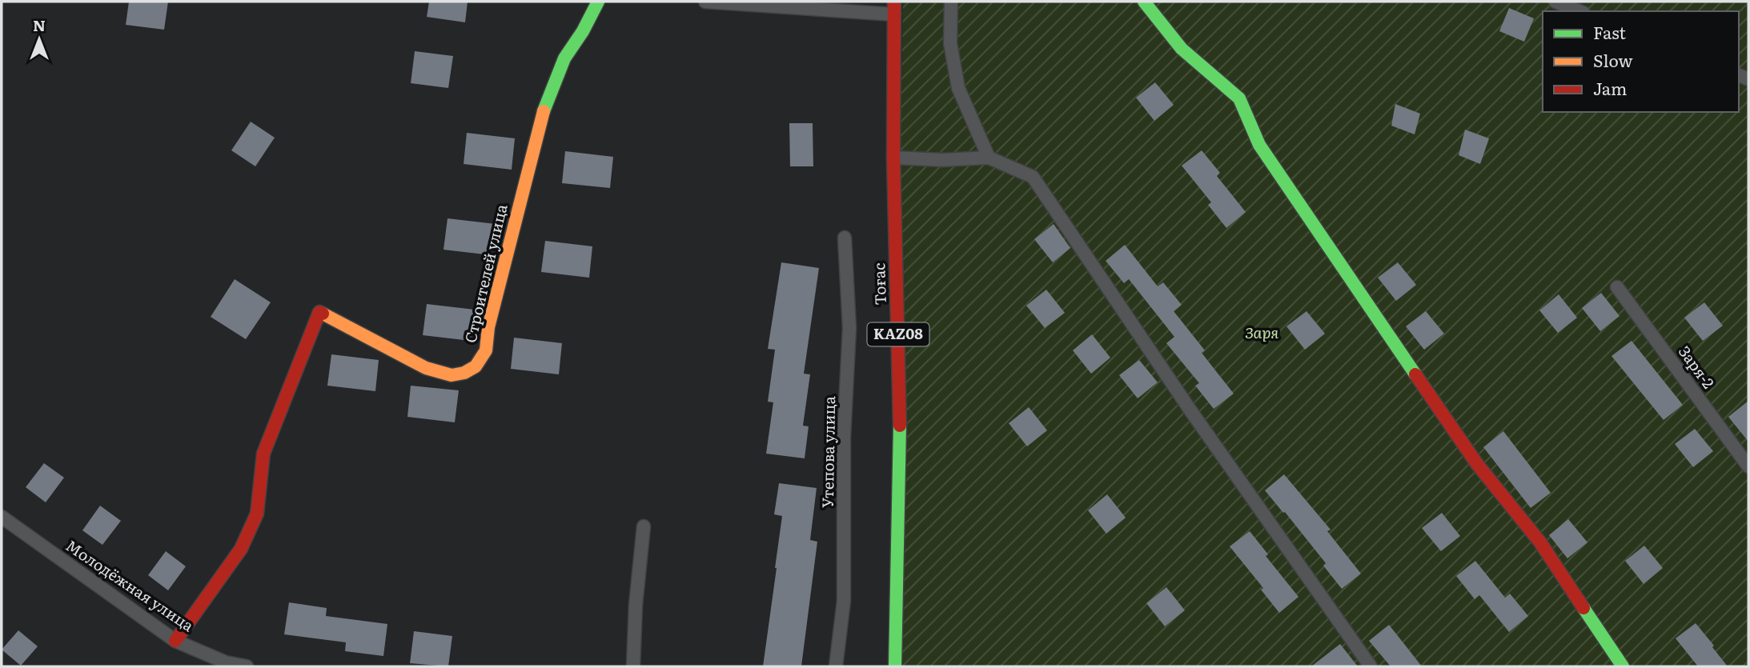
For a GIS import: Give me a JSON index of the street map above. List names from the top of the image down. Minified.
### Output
{"streets":{"main road":["Строителей улица","Тоғас","KAZ08"],"street":["Заря-2","Утепова улица","Молодёжная улица"]},"crossings":[["Строителей улица","Молодёжная улица"]],"parks":["Заря"],"legend":["Fast","Slow","Jam"],"north":"top"}
